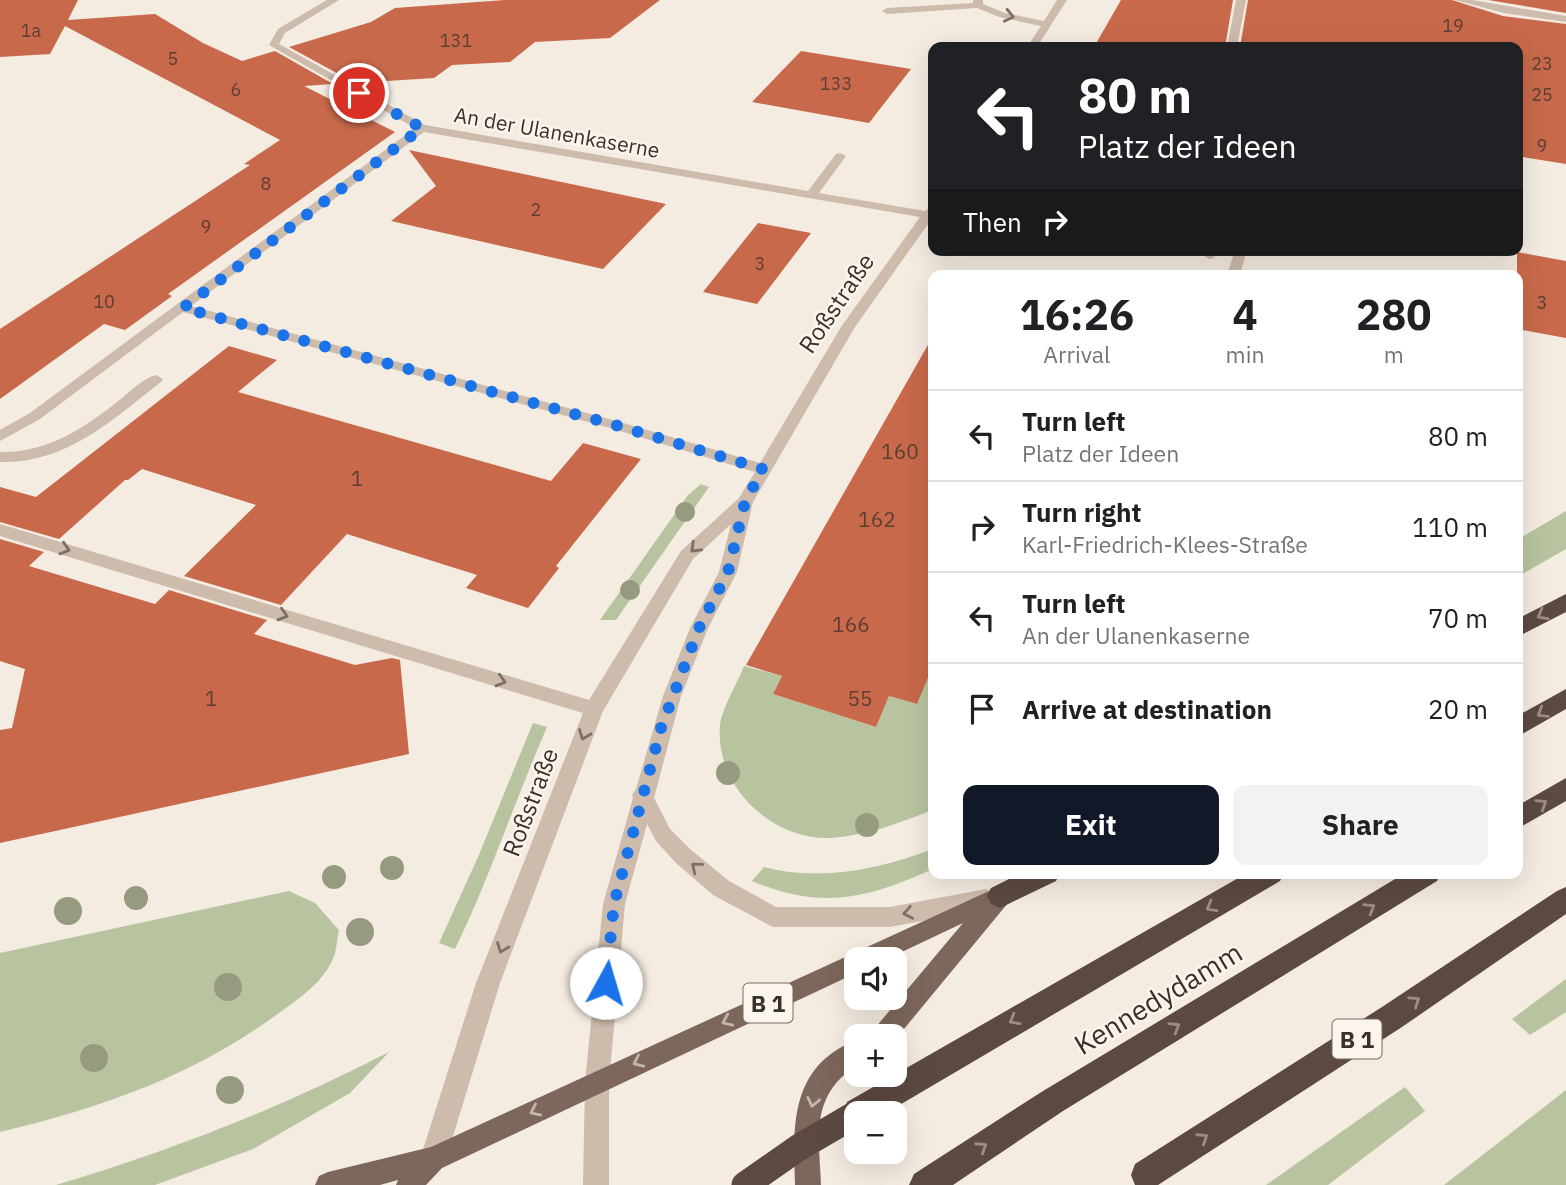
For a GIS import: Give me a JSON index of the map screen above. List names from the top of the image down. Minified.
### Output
{"streets":{"highway":["Kennedydamm","B 1"],"street":["An der Ulanenkaserne","Roßstraße"]},"crossings":[["Roßstraße","B 1"]],"house_numbers":["19","1a","131","5","23","133","6","25","9","8","2","9","3","10","3","160","1","162","166","1","55"],"page":{"turn":["80 m","Platz der Ideen"],"then":"Then","eta":["16:26","Arrival","4","min","280","m"],"list":[{"name":"Turn left","note":"Platz der Ideen","value":"80 m"},{"name":"Turn right","note":"Karl-Friedrich-Klees-Straße","value":"110 m"},{"name":"Turn left","note":"An der Ulanenkaserne","value":"70 m"},{"name":"Arrive at destination","value":"20 m"}],"buttons":["Exit","Share"],"map_buttons":["+","−"]}}
